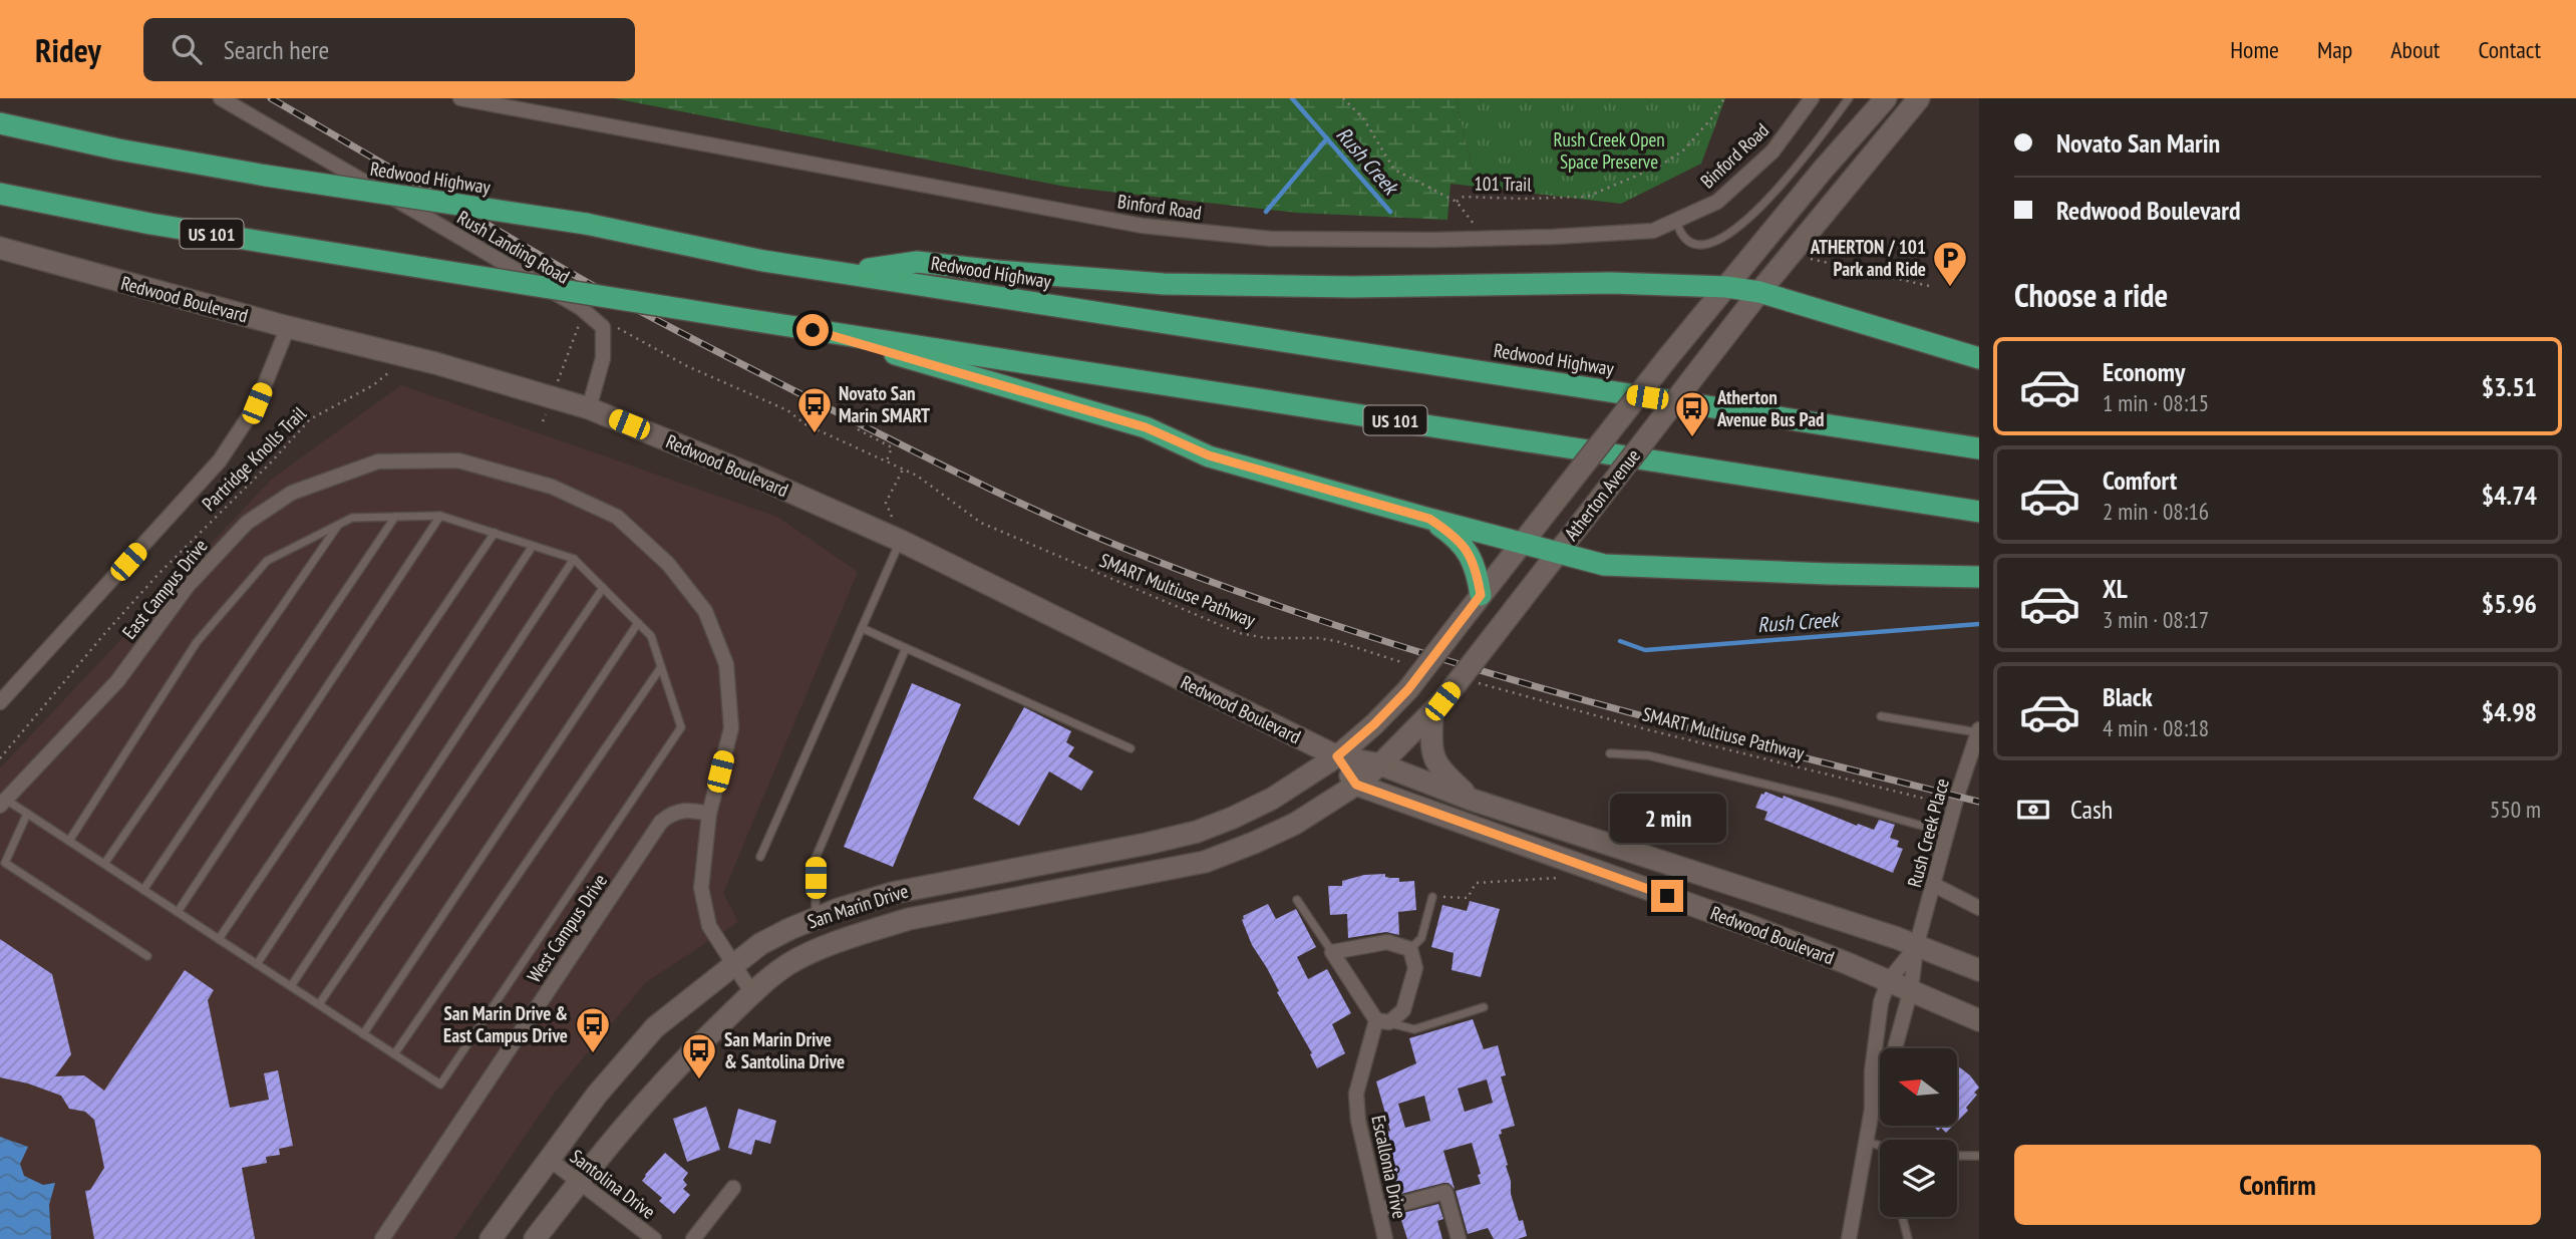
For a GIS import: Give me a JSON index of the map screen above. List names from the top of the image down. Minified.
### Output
{"streets":{"highway":["Redwood Highway","US 101"],"main road":["Redwood Boulevard","Atherton Avenue","San Marin Drive"],"street":["Binford Road","Rush Landing Road","East Campus Drive","Rush Creek Place","West Campus Drive","Escallonia Drive","Santolina Drive"],"path":["101 Trail","Partridge Knolls Trail","SMART Multiuse Pathway"]},"crossings":[["Redwood Boulevard","Partridge Knolls Trail"],["Redwood Boulevard","Atherton Avenue"],["Redwood Boulevard","Rush Creek Place"],["Redwood Boulevard","San Marin Drive"],["Atherton Avenue","San Marin Drive"],["East Campus Drive","San Marin Drive"],["East Campus Drive","West Campus Drive"],["SMART Multiuse Pathway","Rush Creek Place"],["San Marin Drive","Santolina Drive"]],"water":["Rush Creek"],"parks":["Rush Creek Open Space Preserve"],"places":{"parking":["ATHERTON / 101 Park and Ride"],"bus stop":["Novato San Marin SMART","Atherton Avenue Bus Pad","San Marin Drive & East Campus Drive","San Marin Drive & Santolina Drive"]},"north":"left","page":{"header":"Ridey","search":"Search here","nav":["Home","Map","About","Contact"],"banner":["Novato San Marin","Redwood Boulevard"],"heading":"Choose a ride","list":[{"name":"Economy","note":"1 min · 08:15","value":"$3.51"},{"name":"Comfort","note":"2 min · 08:16","value":"$4.74"},{"name":"XL","note":"3 min · 08:17","value":"$5.96"},{"name":"Black","note":"4 min · 08:18","value":"$4.98"}],"pay":["Cash","550 m"],"bubble":"2 min","buttons":"Confirm"}}
